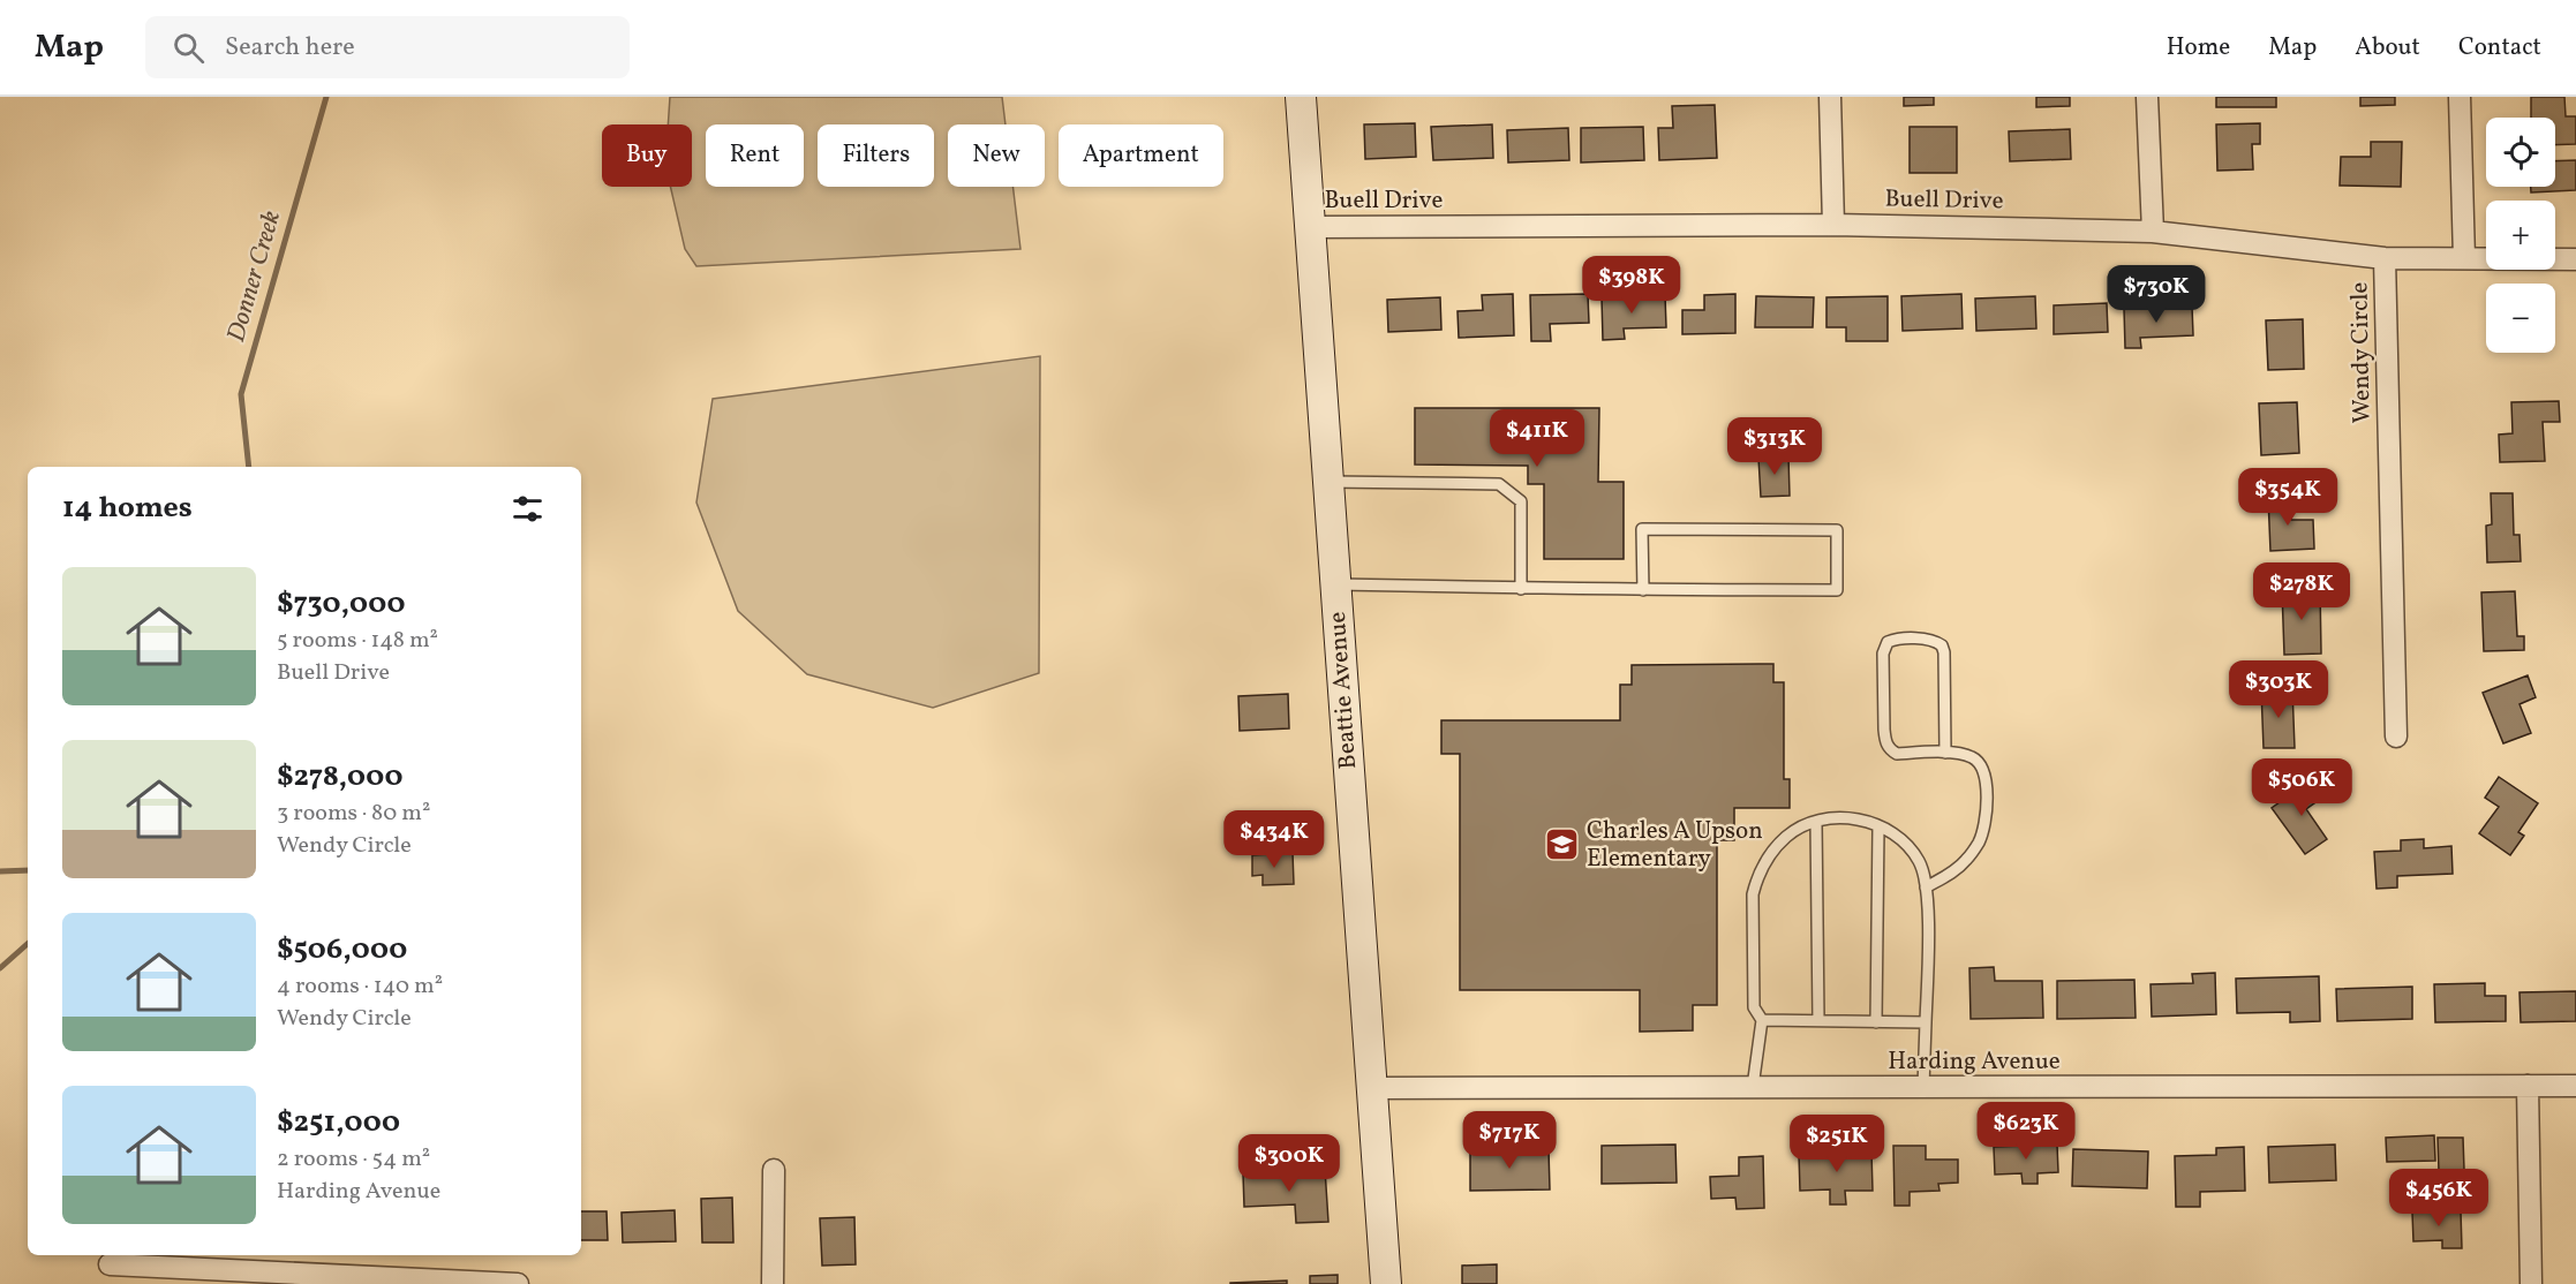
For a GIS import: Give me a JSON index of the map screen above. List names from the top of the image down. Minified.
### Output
{"streets":{"street":["Buell Drive","Wendy Circle","Beattie Avenue","Harding Avenue"]},"crossings":[["Buell Drive","Wendy Circle"],["Buell Drive","Beattie Avenue"],["Beattie Avenue","Harding Avenue"]],"water":["Donner Creek"],"places":{"school or university":["Charles A Upson Elementary"]},"page":{"header":"Map","search":"Search here","nav":["Home","Map","About","Contact"],"map_buttons":["+","−"],"chip":["Buy","Rent","Filters","New","Apartment"],"price":["$398K","$730K","$411K","$313K","$354K","$278K","$303K","$506K","$434K","$623K","$717K","$251K","$300K","$456K"],"heading":"14 homes","list":[{"name":"$730,000","note":"5 rooms · 148 m² · Buell Drive"},{"name":"$278,000","note":"3 rooms · 80 m² · Wendy Circle"},{"name":"$506,000","note":"4 rooms · 140 m² · Wendy Circle"},{"name":"$251,000","note":"2 rooms · 54 m² · Harding Avenue"}]}}
